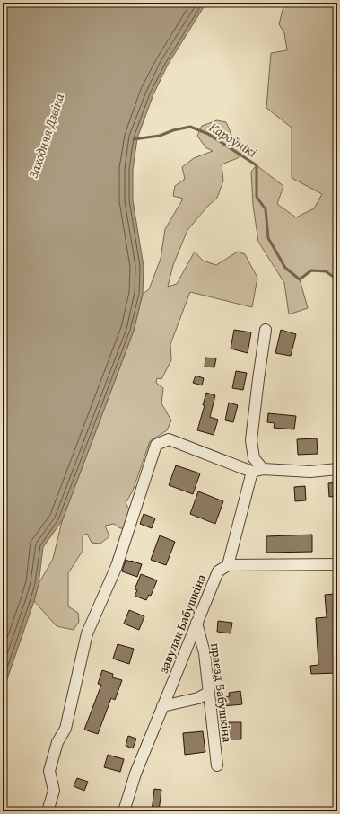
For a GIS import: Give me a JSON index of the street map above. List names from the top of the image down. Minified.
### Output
{"streets":{"street":["завулак Бабушкіна","праезд Бабушкіна"]},"crossings":[["завулак Бабушкіна","праезд Бабушкіна"]],"water":["Заходняя Дзвіна","Кароўнікі"]}
